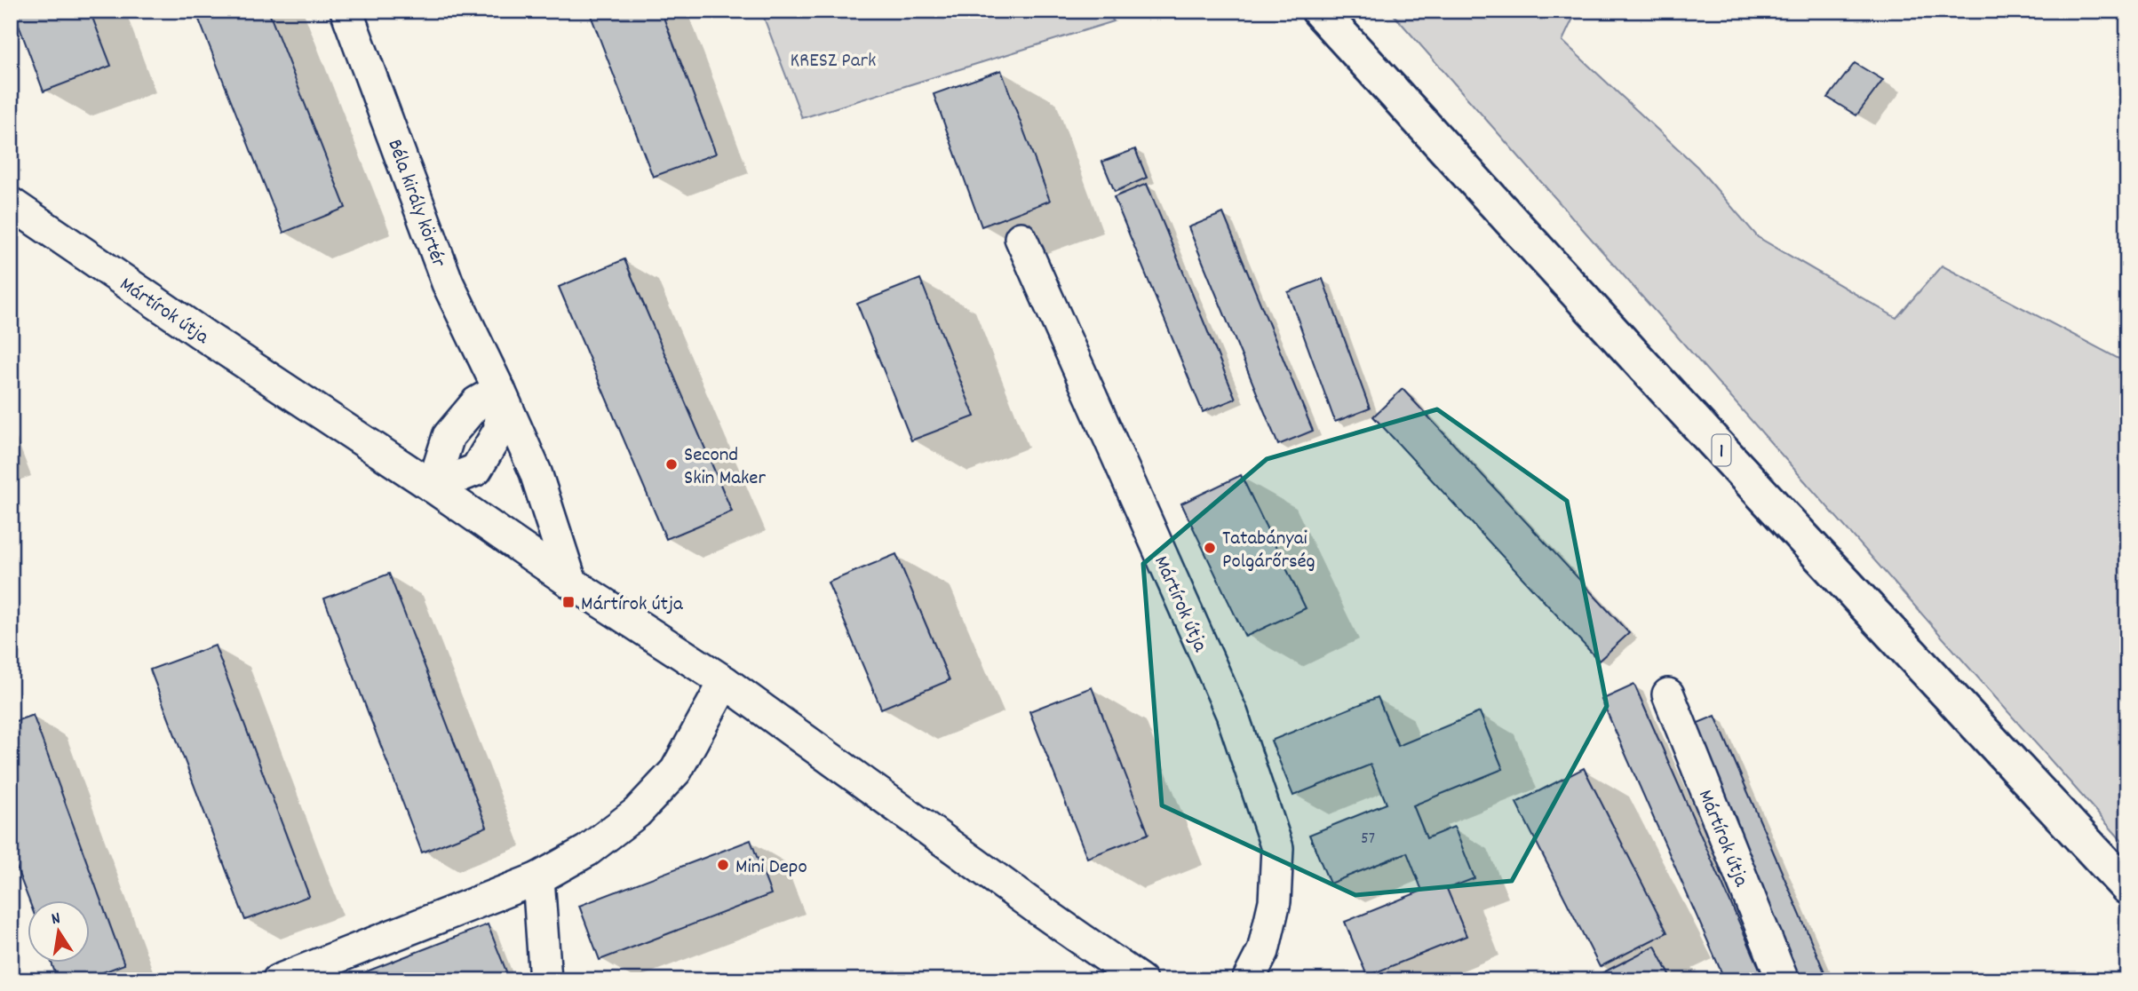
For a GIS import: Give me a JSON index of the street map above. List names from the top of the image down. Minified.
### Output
{"streets":{"main road":["1"],"street":["Béla király körtér","Mártírok útja"]},"crossings":[["Béla király körtér","Mártírok útja"]],"parks":["KRESZ Park"],"places":{"other":["Second Skin Maker","Tatabányai Polgárőrség","Mini Depo"],"transit":["Mártírok útja"]},"house_numbers":["57"],"north":"top"}
